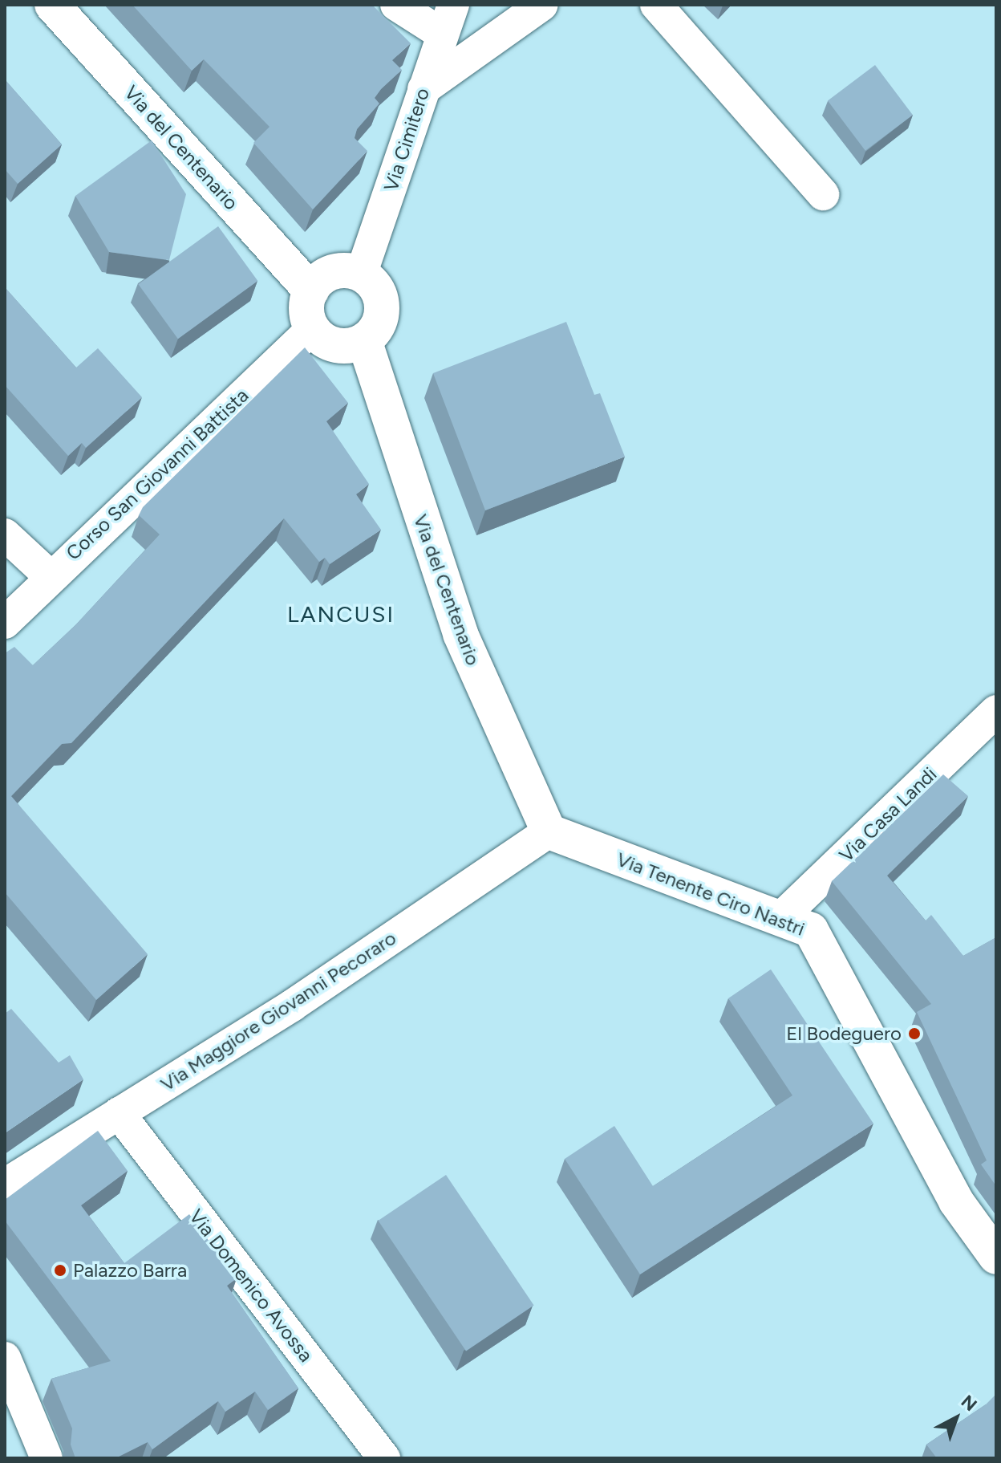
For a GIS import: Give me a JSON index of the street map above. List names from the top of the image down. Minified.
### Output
{"streets":{"street":["Via Cimitero","Via del Centenario","Corso San Giovanni Battista","Via Casa Landi","Via Tenente Ciro Nastri","Via Maggiore Giovanni Pecoraro","Via Domenico Avossa"]},"crossings":[["Via Cimitero","Via del Centenario"],["Via Cimitero","Corso San Giovanni Battista"],["Via del Centenario","Corso San Giovanni Battista"],["Via del Centenario","Via Tenente Ciro Nastri"],["Via del Centenario","Via Maggiore Giovanni Pecoraro"],["Via Casa Landi","Via Tenente Ciro Nastri"],["Via Tenente Ciro Nastri","Via Maggiore Giovanni Pecoraro"],["Via Maggiore Giovanni Pecoraro","Via Domenico Avossa"]],"districts":["LANCUSI"],"places":["El Bodeguero","Palazzo Barra"],"north":"top right"}
